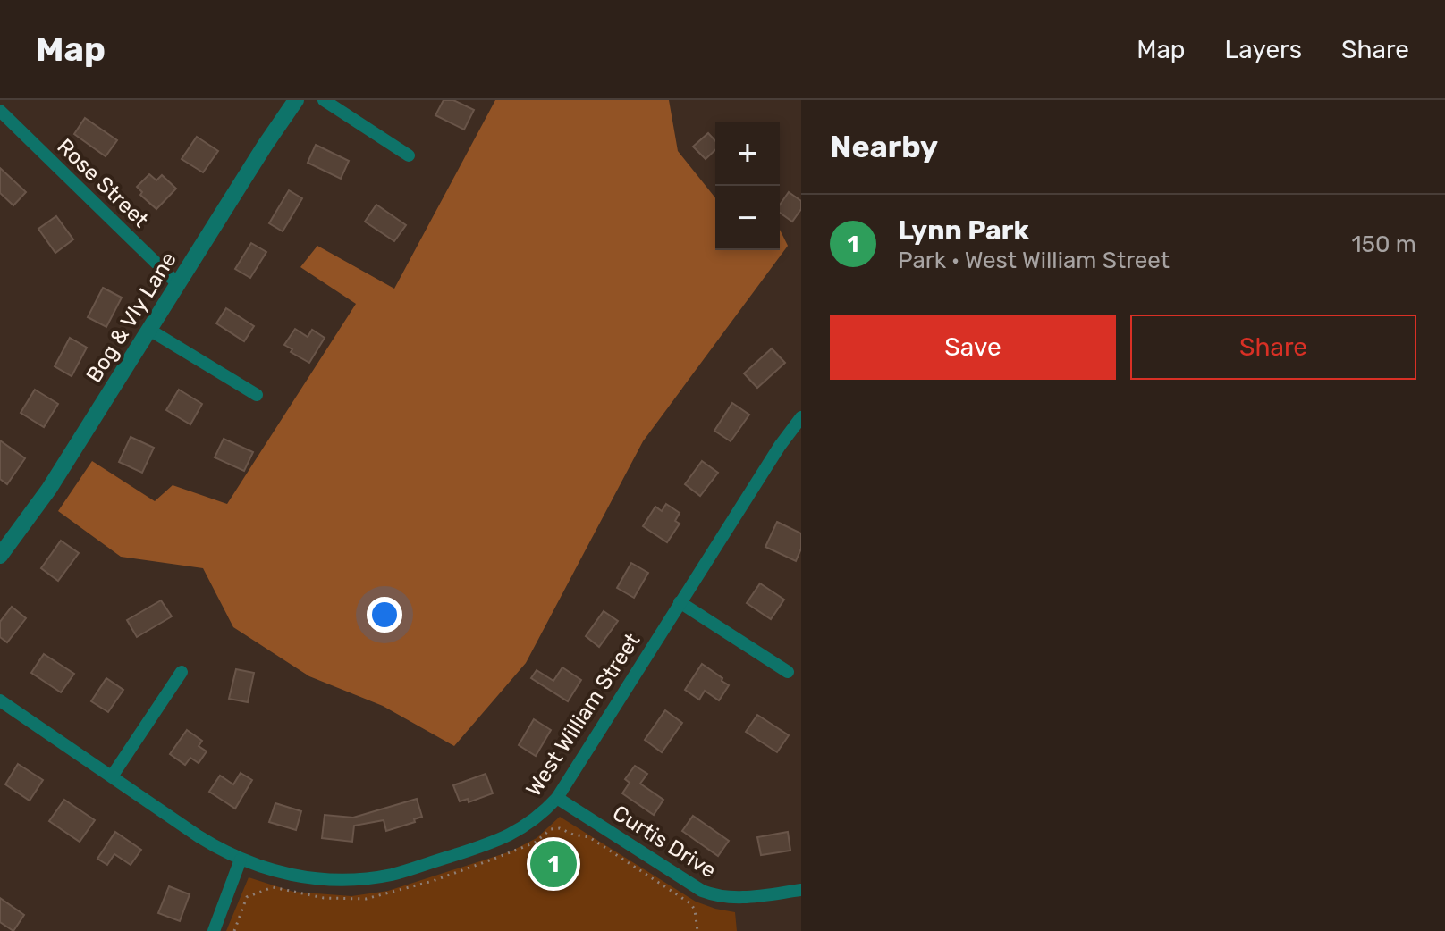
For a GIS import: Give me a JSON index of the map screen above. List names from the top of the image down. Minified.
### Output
{"streets":{"street":["Rose Street","Bog & Vly Lane","West William Street","Curtis Drive"]},"crossings":[["Rose Street","Bog & Vly Lane"],["West William Street","Curtis Drive"]],"page":{"header":"Map","nav":["Map","Layers","Share"],"heading":"Nearby","map_buttons":["+","−"],"list":[{"mark":"1","name":"Lynn Park","note":"Park · West William Street","value":"150 m"}],"buttons":["Save","Share"],"pins":"1"}}
